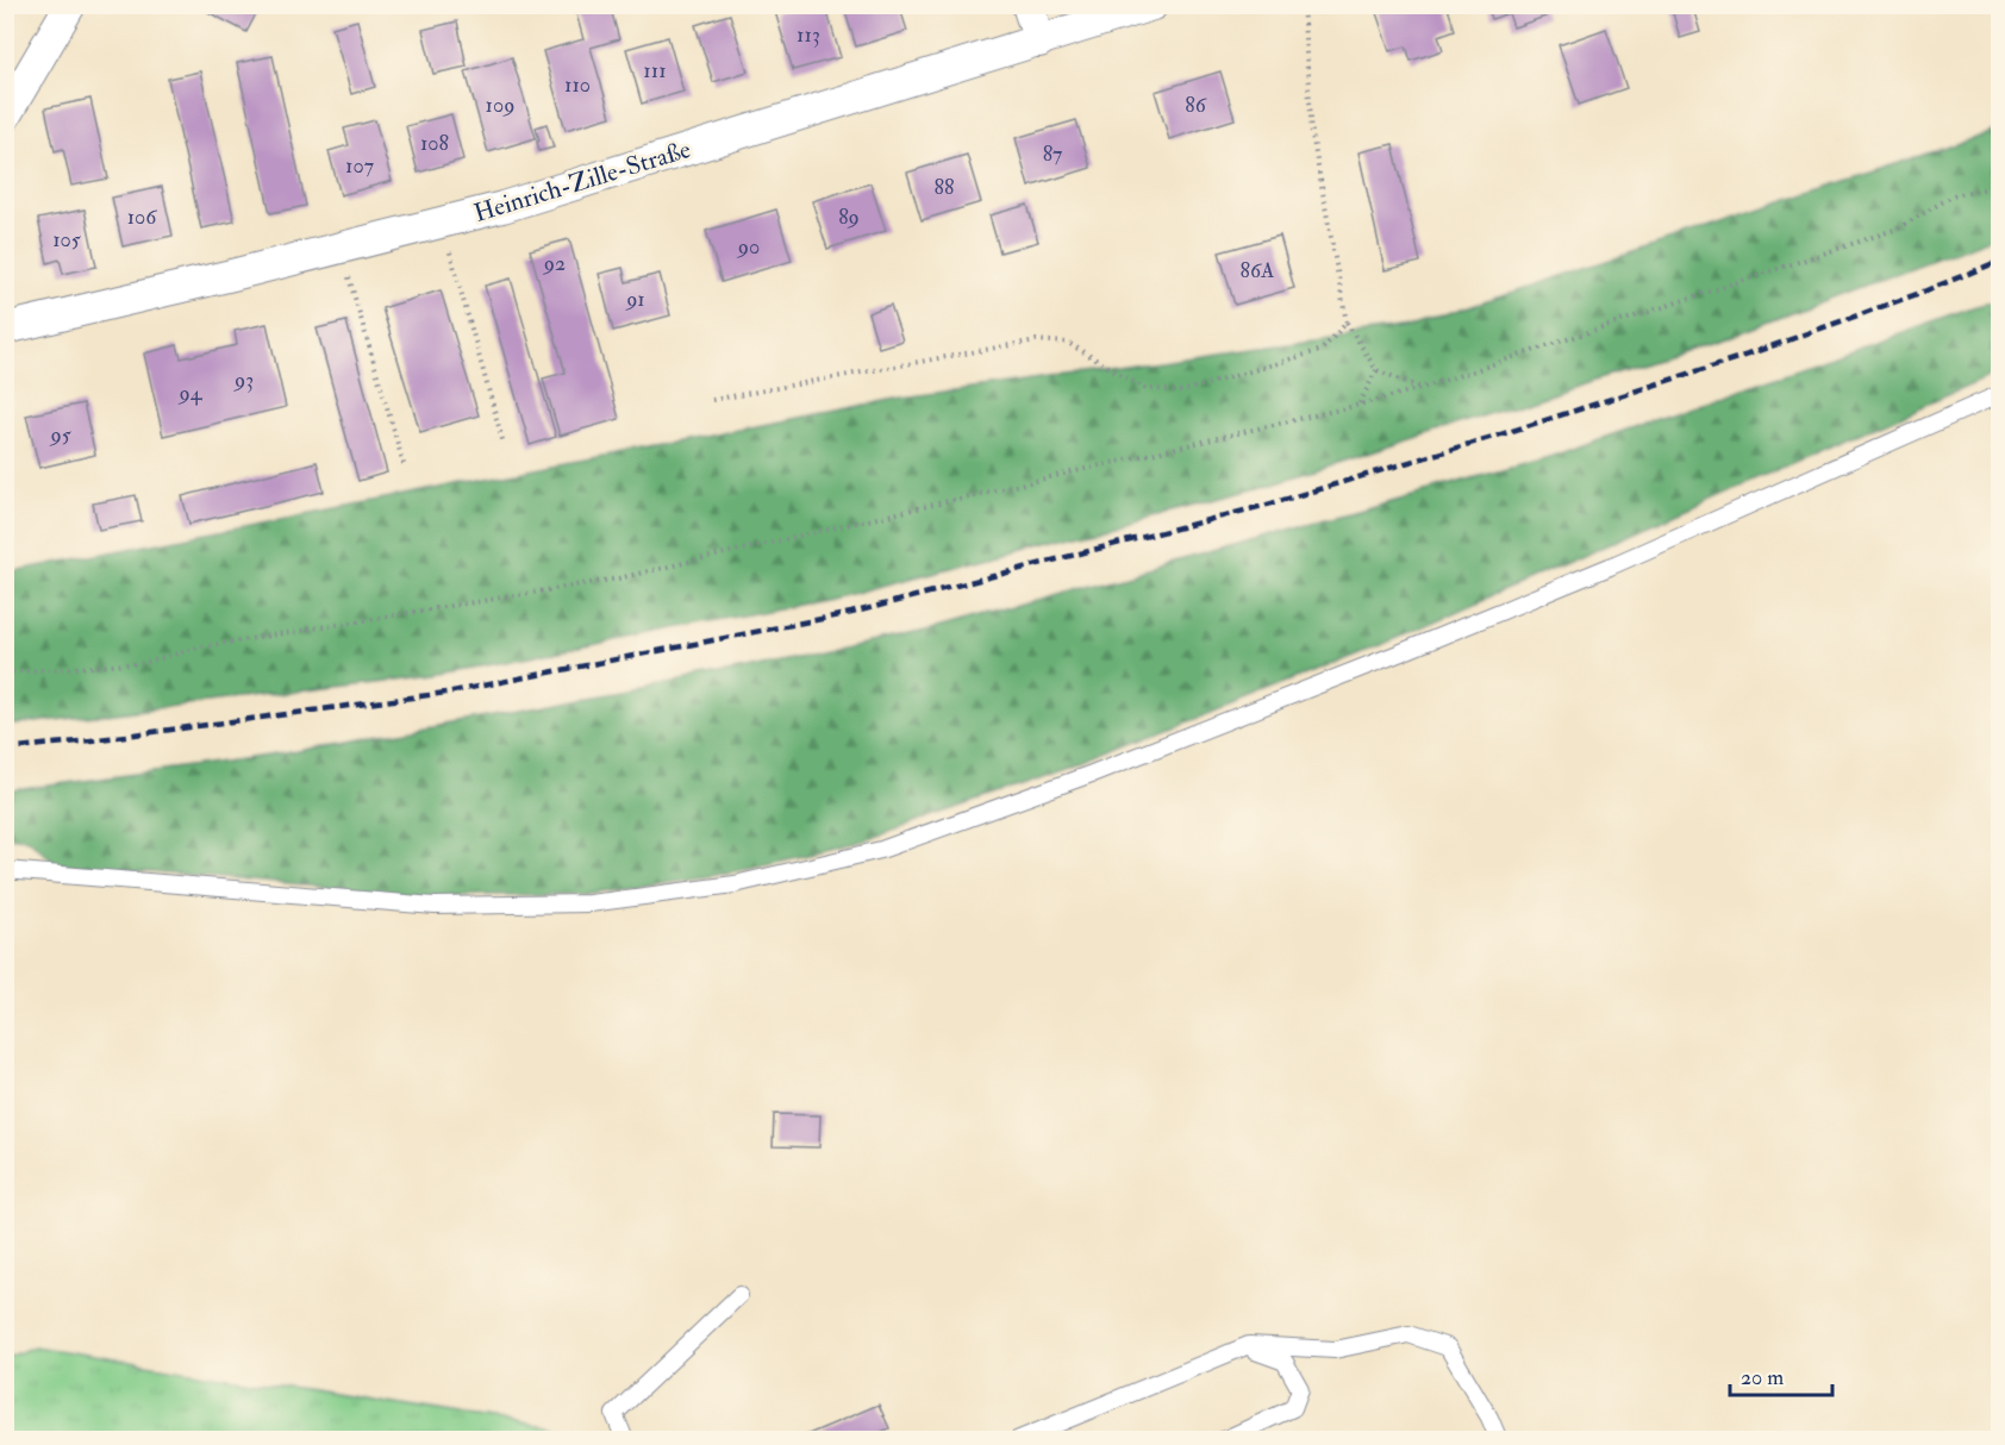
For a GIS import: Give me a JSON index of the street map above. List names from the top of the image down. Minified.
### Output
{"streets":{"street":["Heinrich-Zille-Straße"]},"house_numbers":["113","111","110","109","86","108","87","107","88","106","89","105","90","92","86A","91","93","94","95"],"scale_bar":"20 m"}
